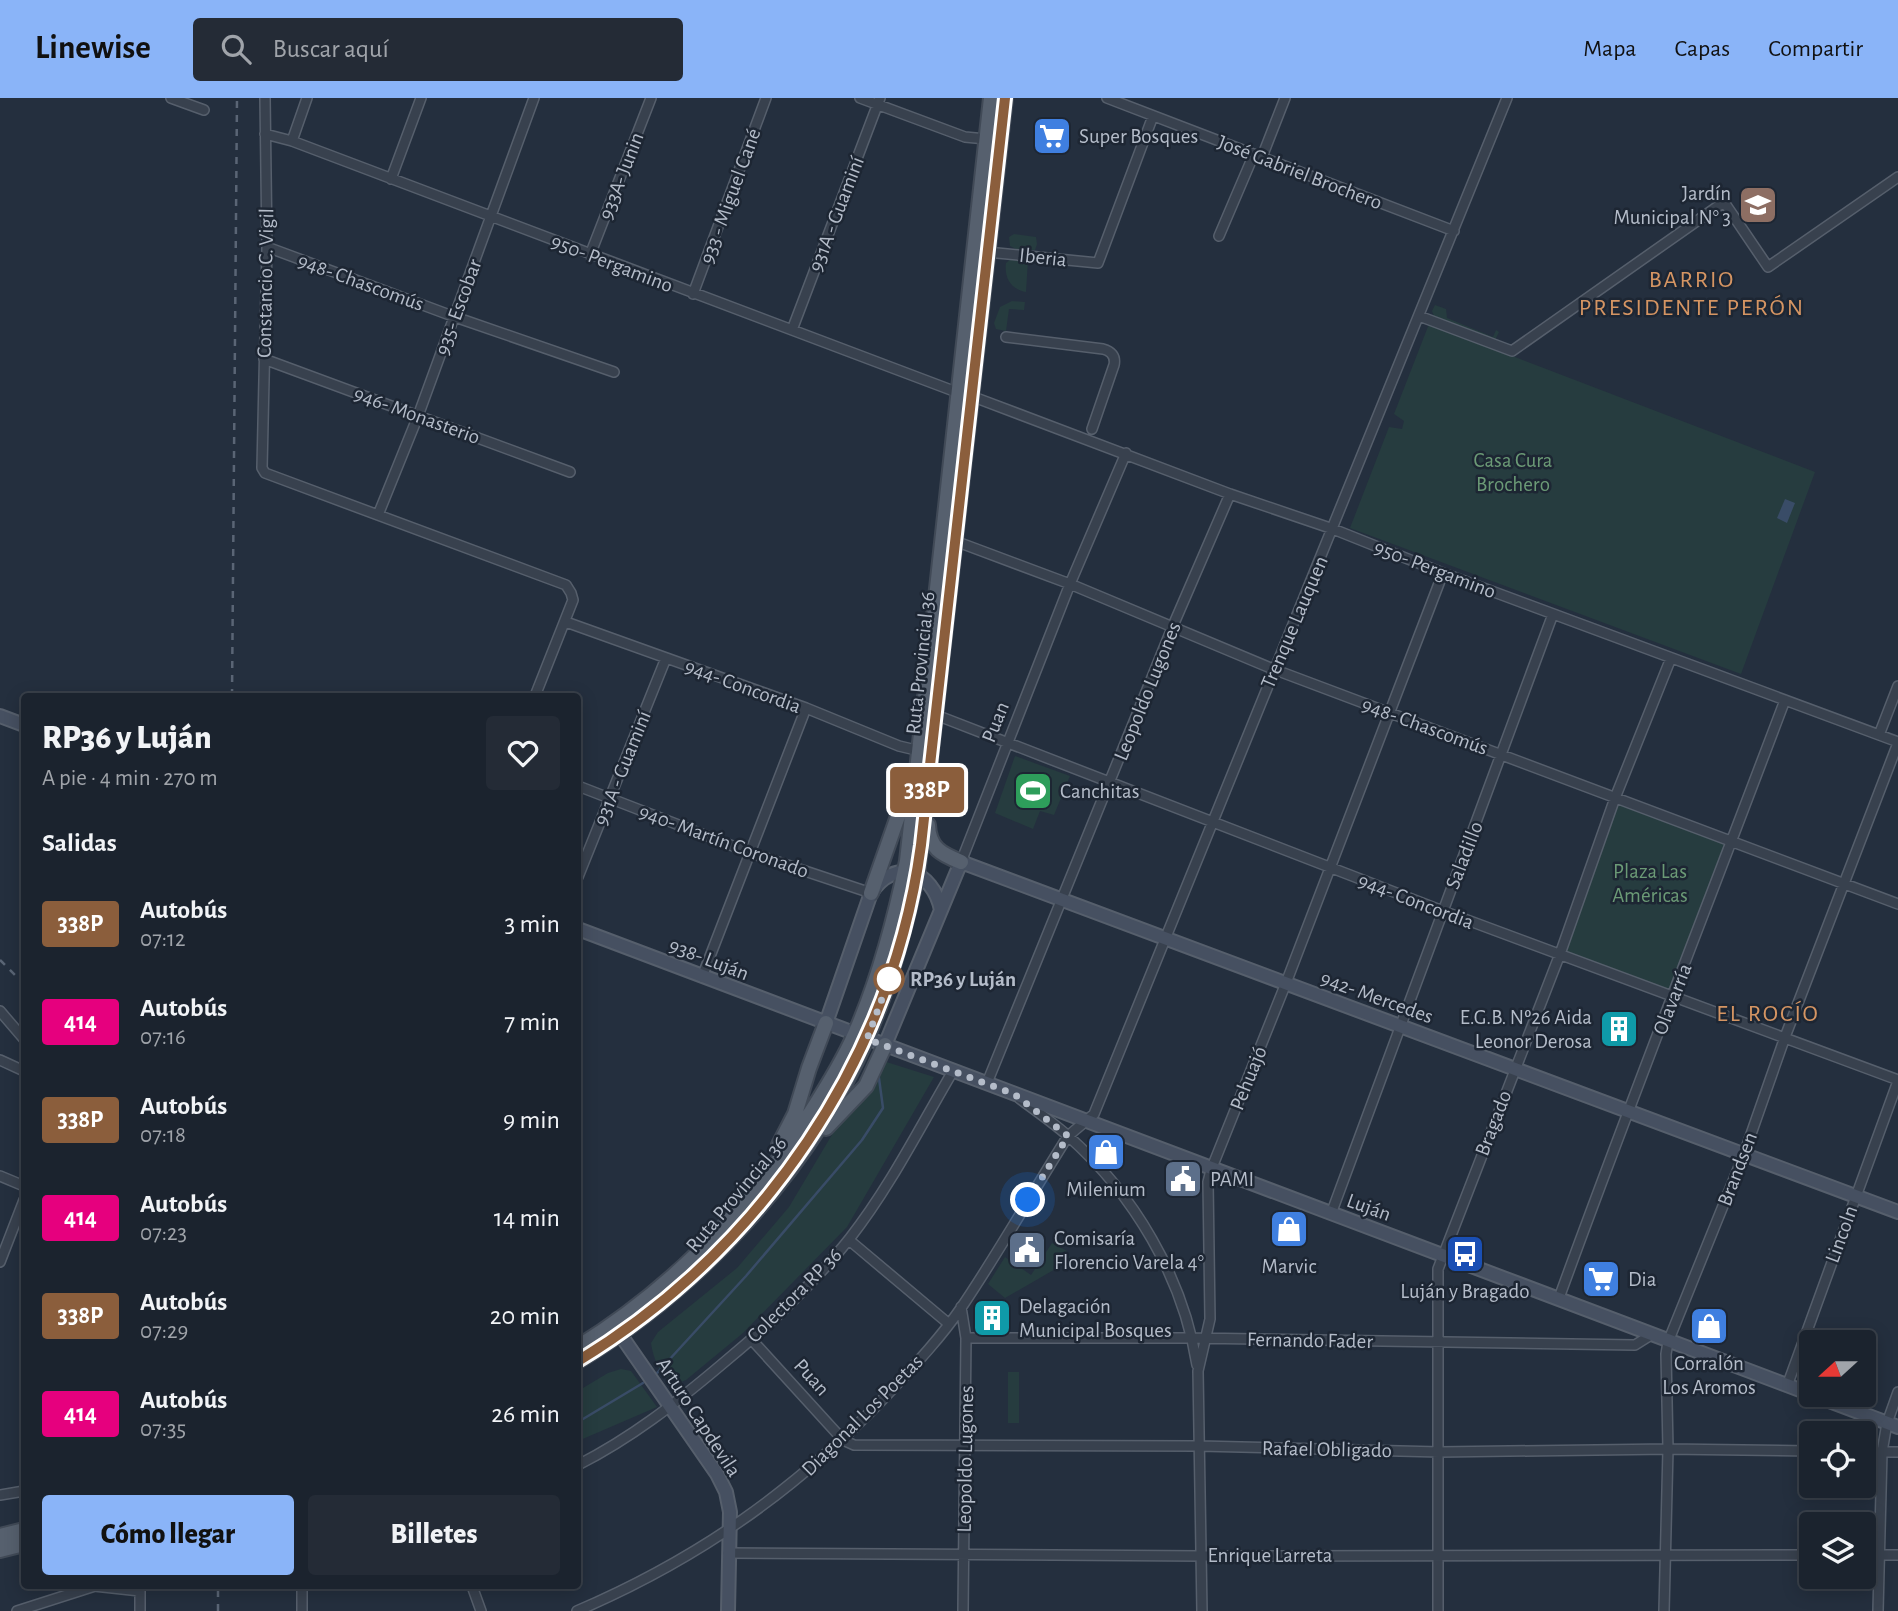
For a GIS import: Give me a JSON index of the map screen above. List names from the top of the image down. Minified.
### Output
{"streets":{"main road":["Ruta Provincial 36","Puan","938- Luján","942- Mercedes","Luján","Arturo Capdevila"],"street":["José Gabriel Brochero","933A- Junin","933 - Miguel Cané","931A - Guaminí","Iberia","950- Pergamino","948- Chascomús","Constancio C. Vigil","935- Escobar","946- Monasterio","Trenque Lauquen","944- Concordia","Leopoldo Lugones","940- Martín Coronado","Saladillo","Olavarría","Pehuajó","Bragado","Brandsen","Lincoln","Colectora RP 36","Fernando Fader","Diagonal Los Poetas","Rafael Obligado","Enrique Larreta"]},"crossings":[["José Gabriel Brochero","Iberia"],["José Gabriel Brochero","Trenque Lauquen"],["933A- Junin","950- Pergamino"],["933 - Miguel Cané","950- Pergamino"],["931A - Guaminí","950- Pergamino"],["931A - Guaminí","944- Concordia"],["931A - Guaminí","940- Martín Coronado"],["Iberia","Ruta Provincial 36"],["950- Pergamino","Constancio C. Vigil"],["950- Pergamino","935- Escobar"],["950- Pergamino","Trenque Lauquen"],["950- Pergamino","Ruta Provincial 36"],["950- Pergamino","Leopoldo Lugones"],["950- Pergamino","Puan"],["950- Pergamino","Saladillo"],["950- Pergamino","Olavarría"],["950- Pergamino","Pehuajó"],["950- Pergamino","Bragado"],["950- Pergamino","Brandsen"],["948- Chascomús","Constancio C. Vigil"],["948- Chascomús","935- Escobar"],["948- Chascomús","Trenque Lauquen"],["948- Chascomús","Ruta Provincial 36"],["948- Chascomús","Leopoldo Lugones"],["948- Chascomús","Puan"],["948- Chascomús","Saladillo"],["948- Chascomús","Olavarría"],["948- Chascomús","Pehuajó"],["948- Chascomús","Bragado"],["948- Chascomús","Brandsen"],["Constancio C. Vigil","935- Escobar"],["Constancio C. Vigil","946- Monasterio"],["935- Escobar","946- Monasterio"],["Trenque Lauquen","944- Concordia"],["Trenque Lauquen","942- Mercedes"],["Trenque Lauquen","Luján"],["Trenque Lauquen","Diagonal Los Poetas"],["Ruta Provincial 36","944- Concordia"],["Ruta Provincial 36","Luján"],["Ruta Provincial 36","Arturo Capdevila"],["944- Concordia","Leopoldo Lugones"],["944- Concordia","Puan"],["944- Concordia","Saladillo"],["944- Concordia","Olavarría"],["944- Concordia","Pehuajó"],["944- Concordia","Bragado"],["944- Concordia","Brandsen"],["944- Concordia","Lincoln"],["Leopoldo Lugones","942- Mercedes"],["Leopoldo Lugones","Luján"],["Leopoldo Lugones","Fernando Fader"],["Leopoldo Lugones","Diagonal Los Poetas"],["Leopoldo Lugones","Rafael Obligado"],["Leopoldo Lugones","Enrique Larreta"],["Puan","942- Mercedes"],["Puan","Luján"],["Puan","Colectora RP 36"],["Puan","Diagonal Los Poetas"],["Puan","Rafael Obligado"],["Saladillo","942- Mercedes"],["Saladillo","Luján"],["938- Luján","Luján"],["942- Mercedes","Olavarría"],["942- Mercedes","Pehuajó"],["942- Mercedes","Bragado"],["942- Mercedes","Brandsen"],["942- Mercedes","Lincoln"],["Olavarría","Luján"],["Pehuajó","Luján"],["Pehuajó","Fernando Fader"],["Pehuajó","Rafael Obligado"],["Pehuajó","Enrique Larreta"],["Bragado","Luján"],["Bragado","Fernando Fader"],["Bragado","Rafael Obligado"],["Bragado","Enrique Larreta"],["Brandsen","Luján"],["Brandsen","Rafael Obligado"],["Brandsen","Enrique Larreta"],["Luján","Lincoln"],["Luján","Colectora RP 36"],["Luján","Fernando Fader"],["Colectora RP 36","Arturo Capdevila"],["Diagonal Los Poetas","Arturo Capdevila"],["Diagonal Los Poetas","Rafael Obligado"],["Arturo Capdevila","Enrique Larreta"]],"districts":["BARRIO PRESIDENTE PERÓN","EL ROCÍO"],"parks":["Casa Cura Brochero","Plaza Las Américas"],"places":{"supermarket":["Super Bosques","Dia"],"school or university":["Jardín Municipal N° 3"],"sports":["Canchitas"],"other":["RP36 y Luján"],"building":["E.G.B. Nº26 Aida Leonor Derosa","Delagación Municipal Bosques"],"shop":["Milenium","Marvic","Corralón Los Aromos"],"public building":["PAMI","Comisaría Florencio Varela 4°"],"bus stop":["Luján y Bragado"]},"lines":["bus line 338P"],"north":"left","page":{"header":"Linewise","search":"Buscar aquí","nav":["Mapa","Capas","Compartir"],"on_map":"338P","heading":[["RP36 y Luján","A pie · 4 min · 270 m"],"Salidas"],"list":[{"mark":"338P","name":"Autobús","note":"07:12","value":"3 min"},{"mark":"414","name":"Autobús","note":"07:16","value":"7 min"},{"mark":"338P","name":"Autobús","note":"07:18","value":"9 min"},{"mark":"414","name":"Autobús","note":"07:23","value":"14 min"},{"mark":"338P","name":"Autobús","note":"07:29","value":"20 min"},{"mark":"414","name":"Autobús","note":"07:35","value":"26 min"}],"buttons":["Cómo llegar","Billetes"]}}
